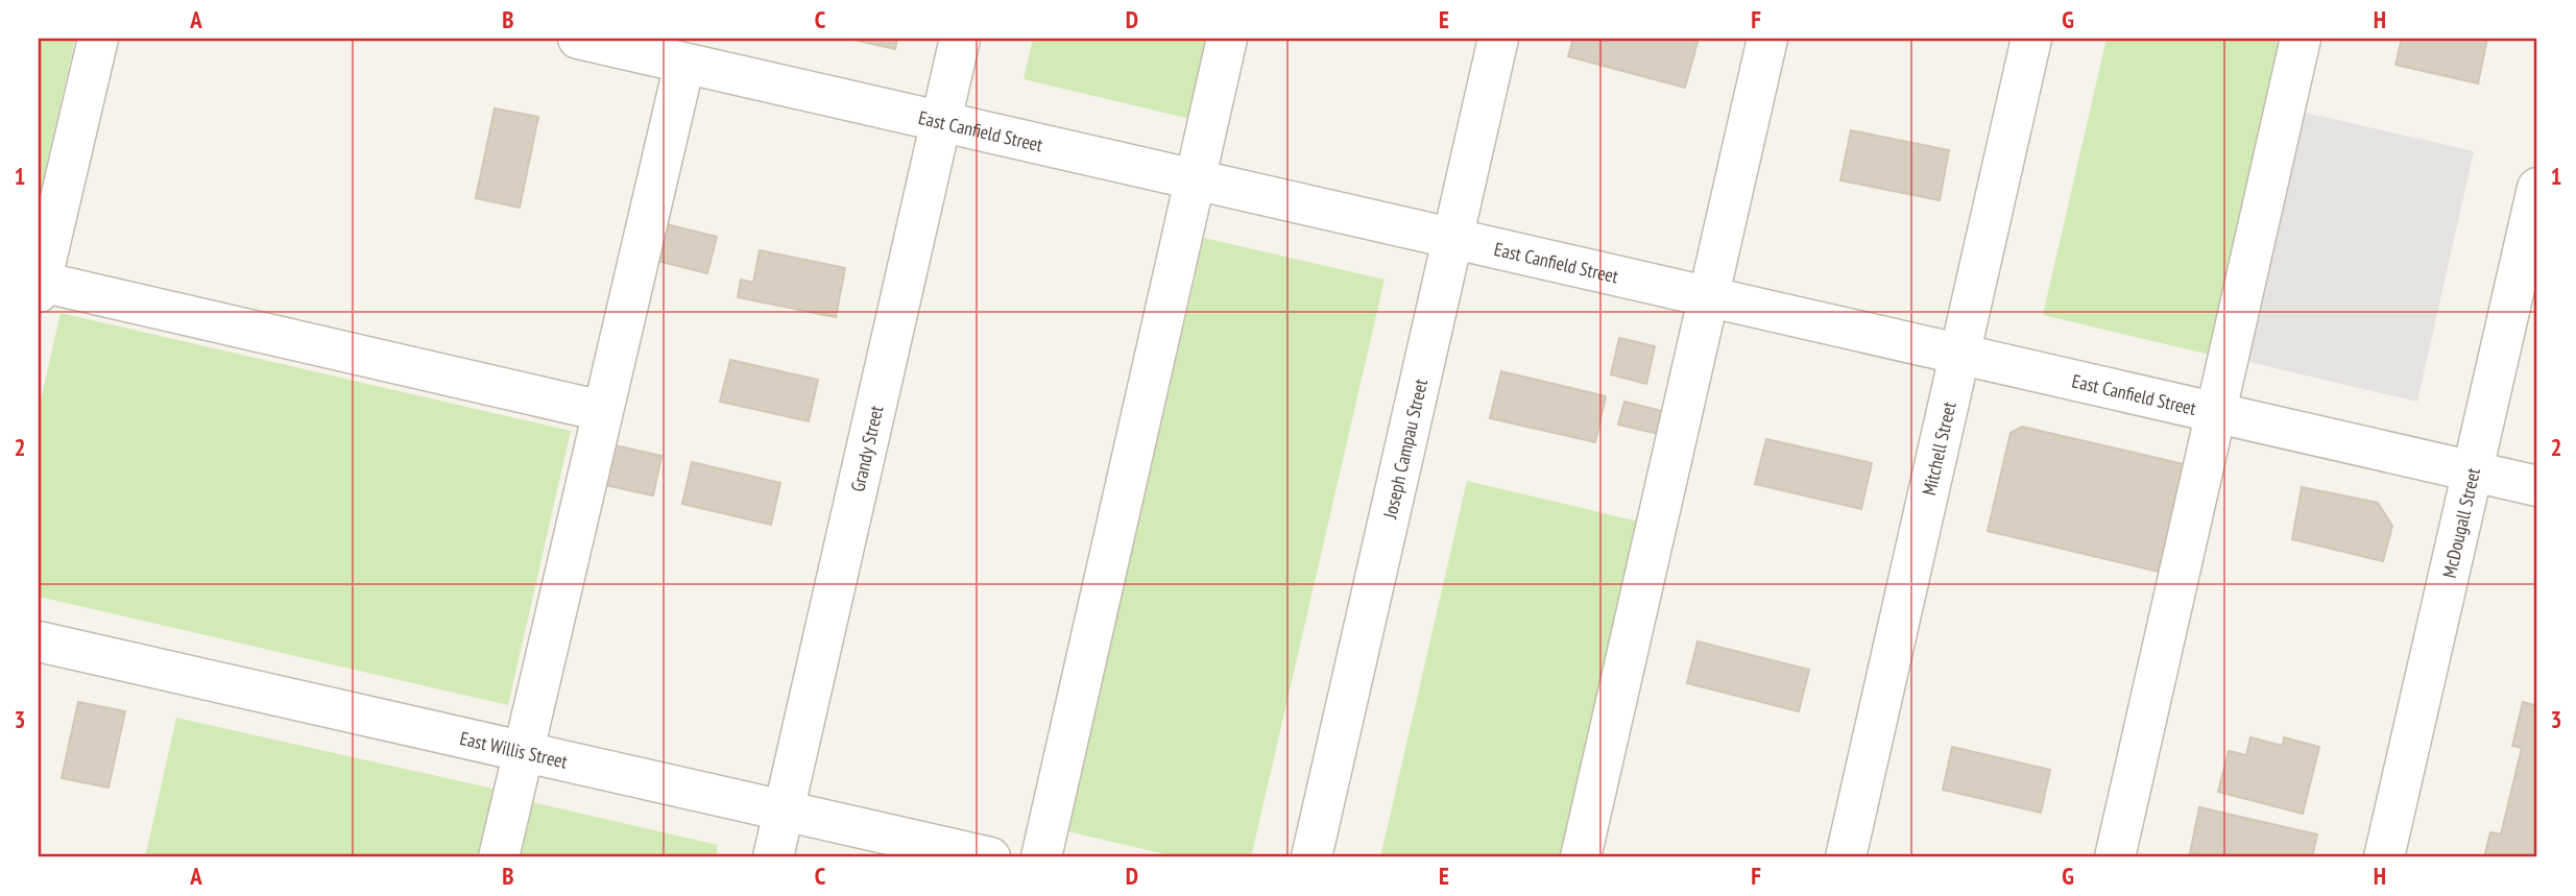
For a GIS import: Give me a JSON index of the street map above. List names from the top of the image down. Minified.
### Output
{"streets":{"street":["East Canfield Street","Grandy Street","Joseph Campau Street","Mitchell Street","McDougall Street","East Willis Street"]},"crossings":[["East Canfield Street","Grandy Street"],["East Canfield Street","Joseph Campau Street"],["East Canfield Street","Mitchell Street"],["East Canfield Street","McDougall Street"],["Grandy Street","East Willis Street"]],"grid":{"columns":["A","B","C","D","E","F","G","H"],"rows":["1","2","3"]}}
